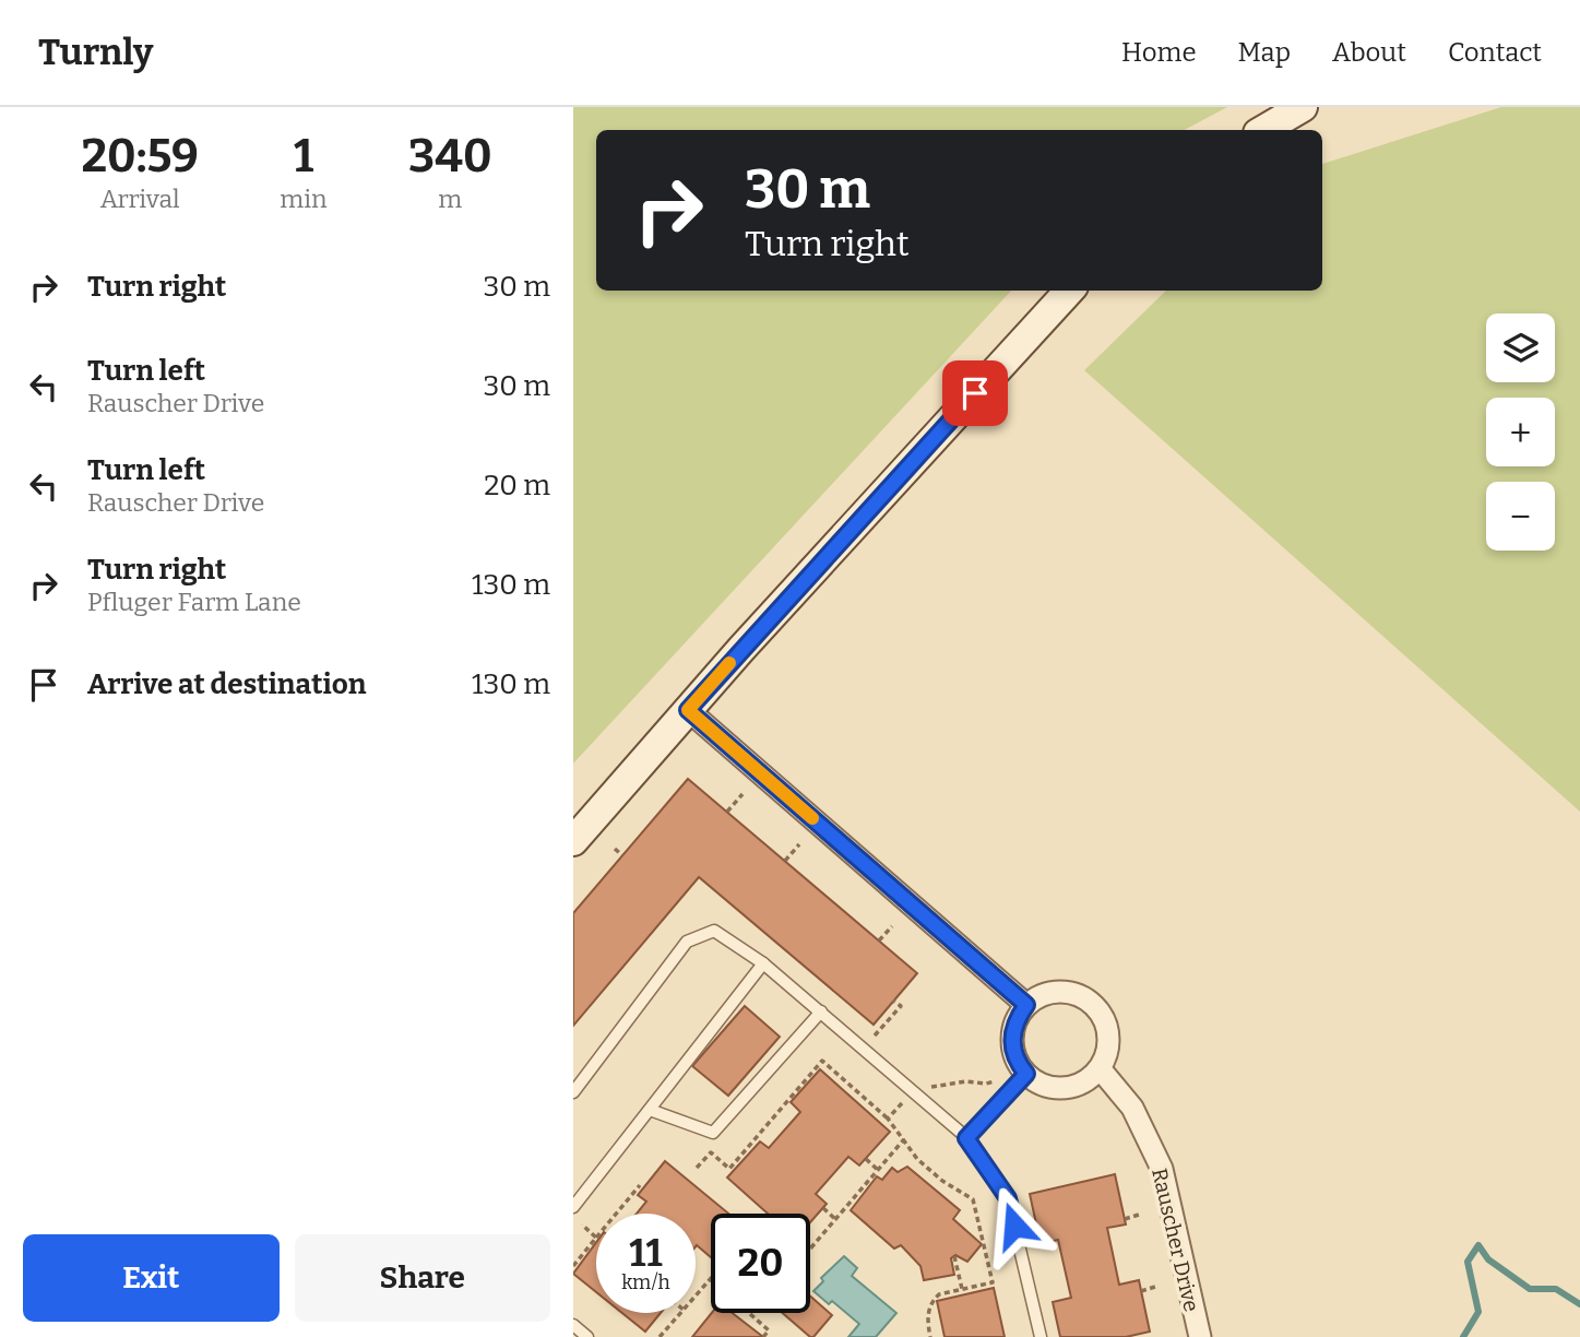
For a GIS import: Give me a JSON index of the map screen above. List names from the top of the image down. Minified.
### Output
{"streets":{"street":["Rauscher Drive"]},"page":{"header":"Turnly","nav":["Home","Map","About","Contact"],"eta":["20:59","Arrival","1","min","340","m"],"turn":["30 m","Turn right"],"list":[{"name":"Turn right","value":"30 m"},{"name":"Turn left","note":"Rauscher Drive","value":"30 m"},{"name":"Turn left","note":"Rauscher Drive","value":"20 m"},{"name":"Turn right","note":"Pfluger Farm Lane","value":"130 m"},{"name":"Arrive at destination","value":"130 m"}],"map_buttons":["+","−"],"speed":"11 km/h","limit":"20","buttons":["Exit","Share"]}}
